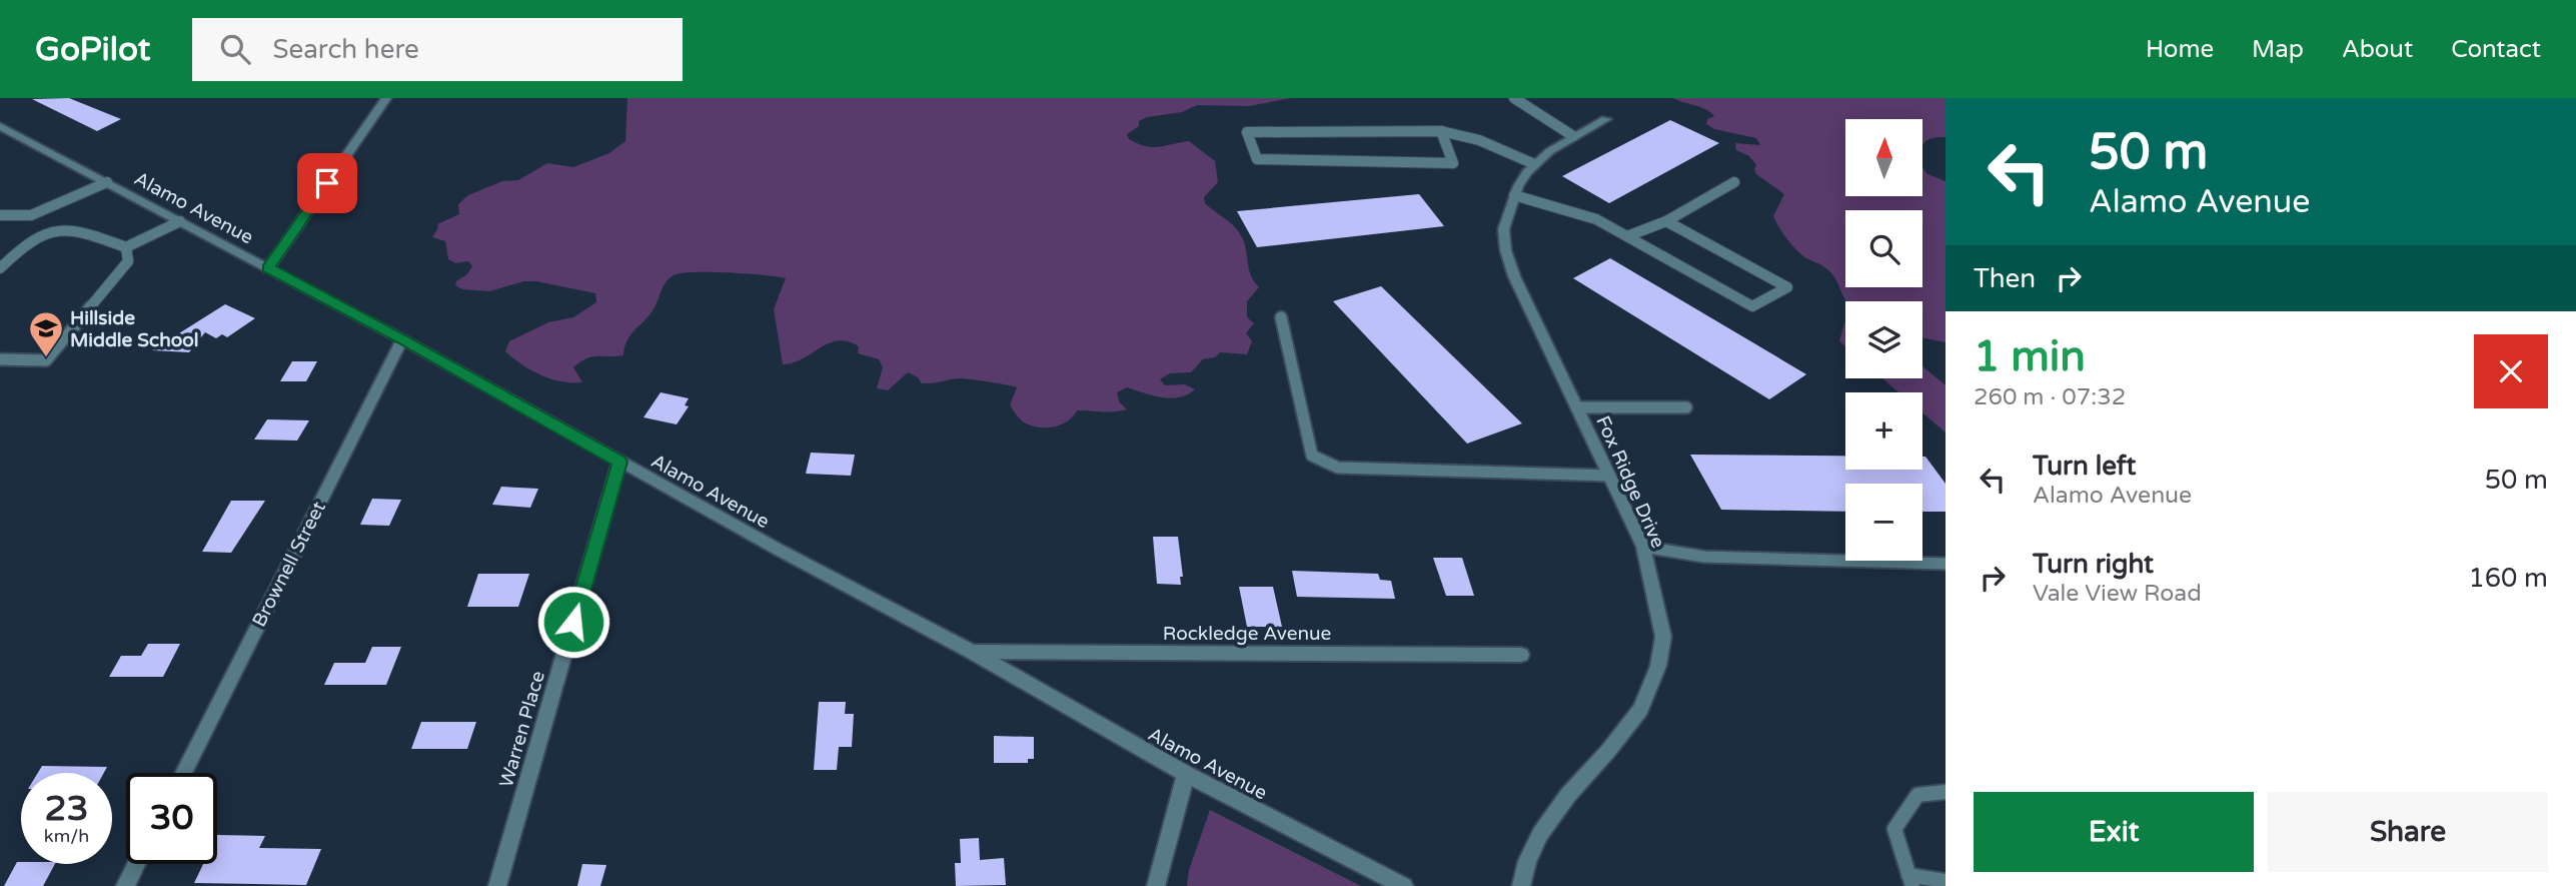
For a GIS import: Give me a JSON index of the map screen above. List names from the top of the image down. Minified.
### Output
{"streets":{"street":["Alamo Avenue","Fox Ridge Drive","Brownell Street","Rockledge Avenue","Warren Place"]},"crossings":[["Alamo Avenue","Brownell Street"],["Alamo Avenue","Rockledge Avenue"],["Alamo Avenue","Warren Place"]],"places":{"school or university":["Hillside Middle School"]},"north":"top","page":{"header":"GoPilot","search":"Search here","nav":["Home","Map","About","Contact"],"turn":["50 m","Alamo Avenue"],"map_buttons":["+","−"],"then":"Then","heading":["1 min","260 m · 07:32"],"list":[{"name":"Turn left","note":"Alamo Avenue","value":"50 m"},{"name":"Turn right","note":"Vale View Road","value":"160 m"}],"speed":"23 km/h","limit":"30","buttons":["Exit","Share"]}}
